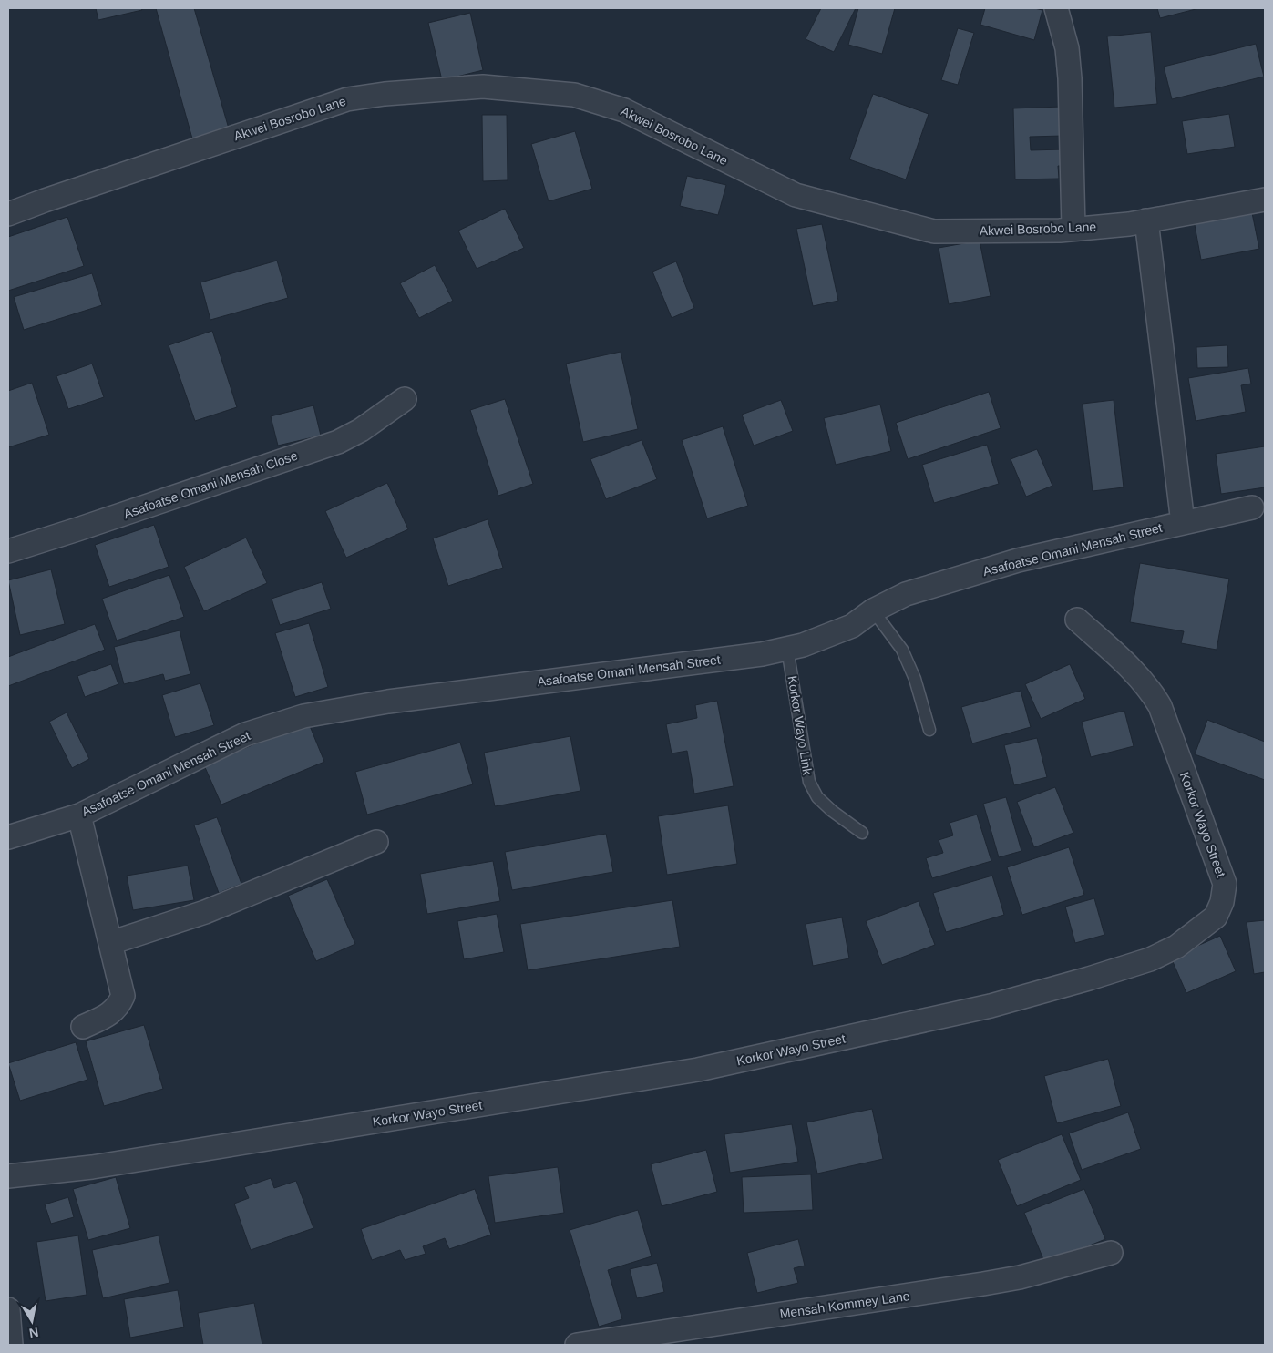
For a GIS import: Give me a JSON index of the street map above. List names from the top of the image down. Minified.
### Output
{"streets":{"street":["Akwei Bosrobo Lane","Asafoatse Omani Mensah Close","Asafoatse Omani Mensah Street","Korkor Wayo Street","Mensah Kommey Lane"],"lane":["Korkor Wayo Link"]},"crossings":[["Asafoatse Omani Mensah Street","Korkor Wayo Link"]],"north":"bottom"}
